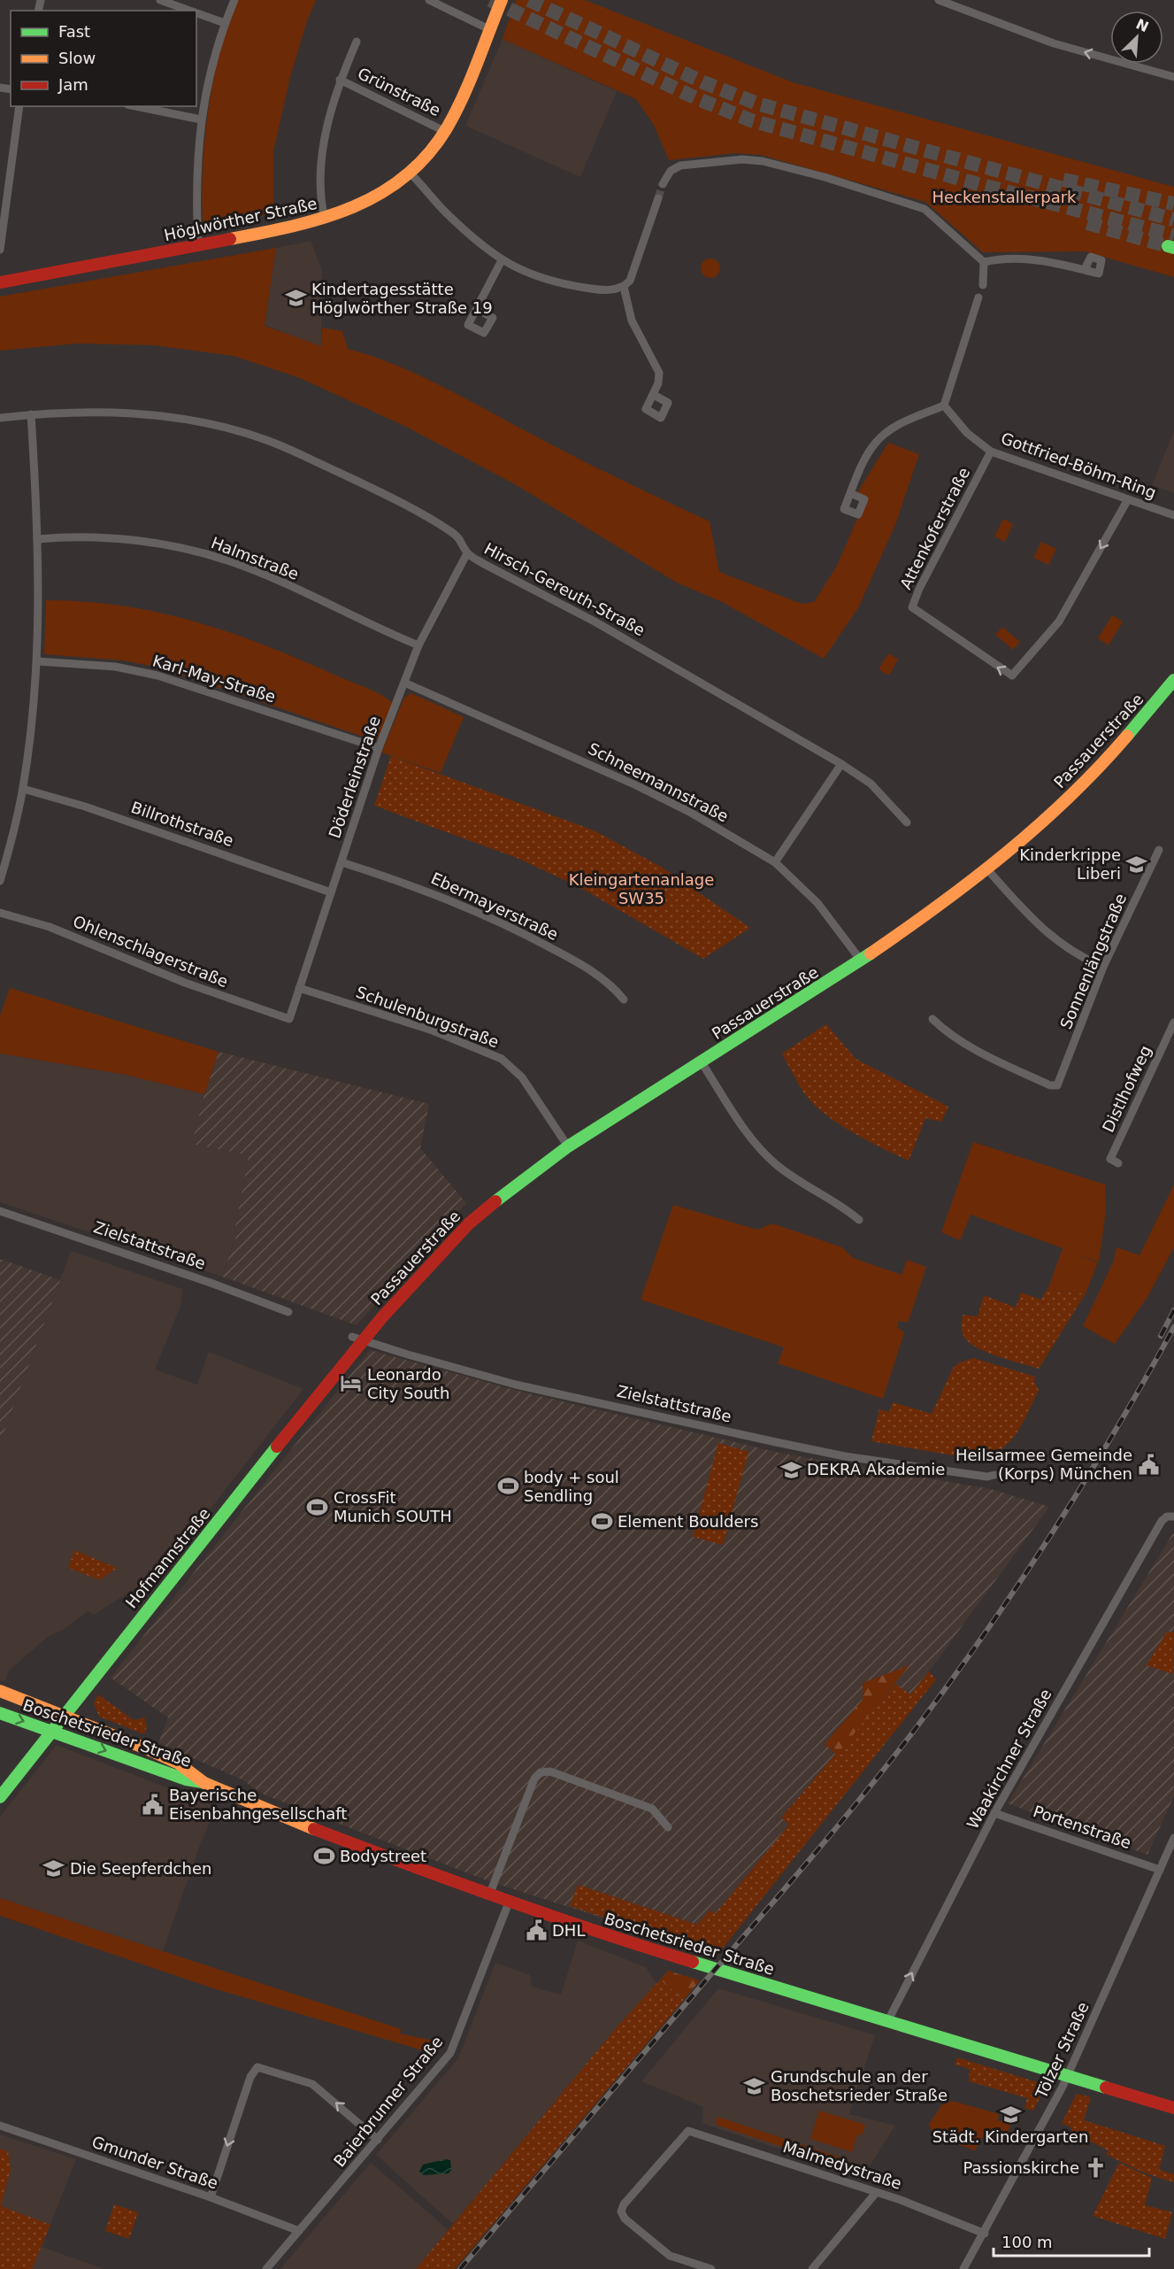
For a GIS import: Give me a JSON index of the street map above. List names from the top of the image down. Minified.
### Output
{"streets":{"street":["Grünstraße","Höglwörther Straße","Gottfried-Böhm-Ring","Attenkoferstraße","Halmstraße","Hirsch-Gereuth-Straße","Karl-May-Straße","Passauerstraße","Döderleinstraße","Schneemannstraße","Billrothstraße","Ebermayerstraße","Ohlenschlagerstraße","Sonnenlängstraße","Schulenburgstraße","Distlhofweg","Zielstattstraße","Hofmannstraße","Boschetsrieder Straße","Waakirchner Straße","Portenstraße","Tölzer Straße","Baierbrunner Straße","Gmunder Straße","Malmedystraße"]},"crossings":[["Grünstraße","Höglwörther Straße"],["Gottfried-Böhm-Ring","Attenkoferstraße"],["Halmstraße","Döderleinstraße"],["Hirsch-Gereuth-Straße","Döderleinstraße"],["Karl-May-Straße","Döderleinstraße"],["Passauerstraße","Schneemannstraße"],["Passauerstraße","Schulenburgstraße"],["Passauerstraße","Zielstattstraße"],["Passauerstraße","Hofmannstraße"],["Döderleinstraße","Schneemannstraße"],["Döderleinstraße","Billrothstraße"],["Döderleinstraße","Ebermayerstraße"],["Döderleinstraße","Ohlenschlagerstraße"],["Döderleinstraße","Schulenburgstraße"],["Zielstattstraße","Hofmannstraße"],["Hofmannstraße","Boschetsrieder Straße"],["Boschetsrieder Straße","Waakirchner Straße"],["Boschetsrieder Straße","Tölzer Straße"],["Boschetsrieder Straße","Baierbrunner Straße"],["Waakirchner Straße","Portenstraße"],["Portenstraße","Tölzer Straße"],["Tölzer Straße","Malmedystraße"],["Baierbrunner Straße","Gmunder Straße"]],"one_way":["Waakirchner Straße"],"parks":["Heckenstallerpark","Kleingartenanlage SW35"],"places":{"school or university":["Kindertagesstätte Höglwörther Straße 19","Kinderkrippe Liberi","DEKRA Akademie","Die Seepferdchen","Grundschule an der Boschetsrieder Straße","Städt. Kindergarten"],"hotel":["Leonardo City South"],"public building":["Heilsarmee Gemeinde (Korps) München","Bayerische Eisenbahngesellschaft","DHL"],"sports":["body + soul Sendling","CrossFit Munich SOUTH","Element Boulders","Bodystreet"],"church":["Passionskirche"]},"legend":["Fast","Slow","Jam"],"scale_bar":"100 m","north":"top right"}
